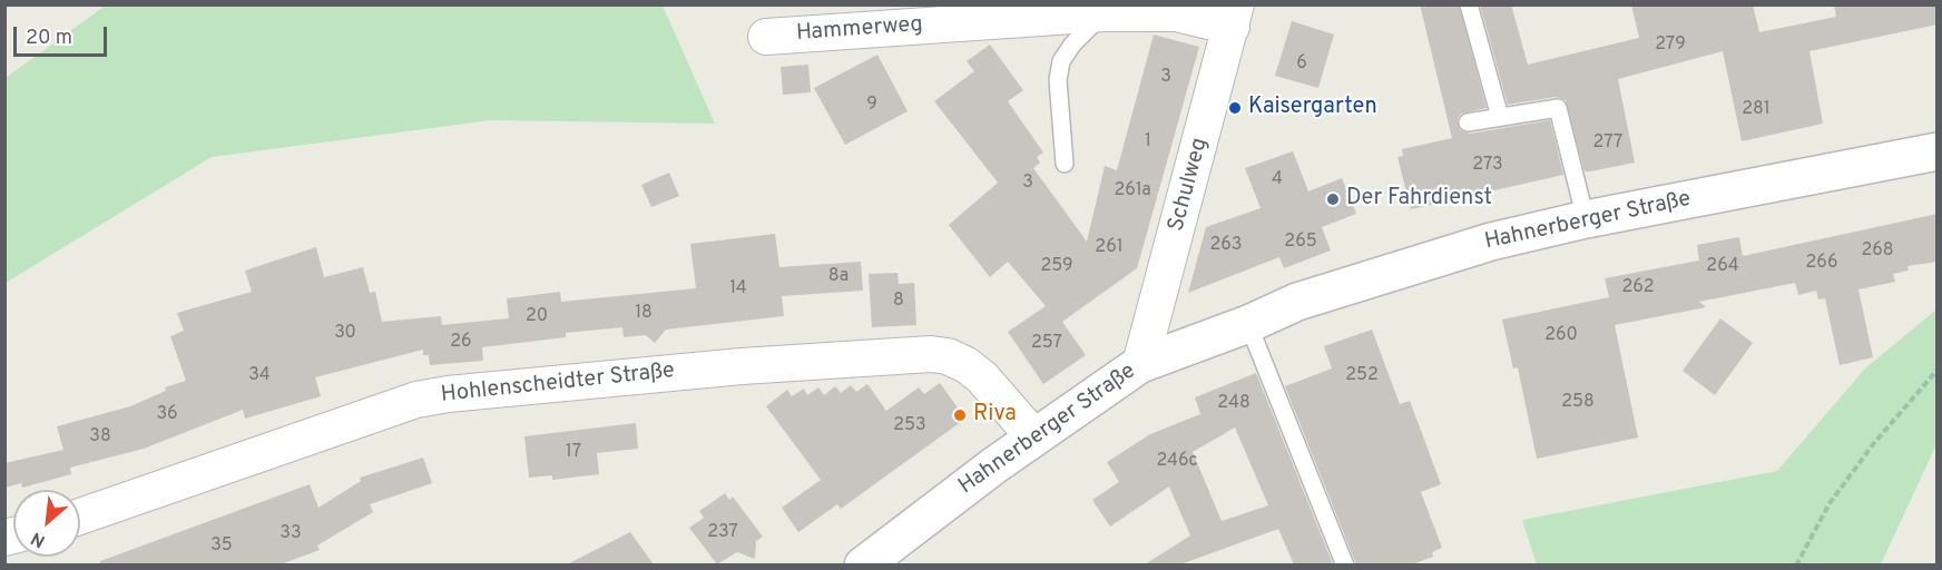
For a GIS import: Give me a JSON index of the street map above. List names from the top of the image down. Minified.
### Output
{"streets":{"main road":["Hahnerberger Straße"],"street":["Hammerweg","Schulweg","Hohlenscheidter Straße"]},"crossings":[["Hammerweg","Schulweg"],["Schulweg","Hahnerberger Straße"],["Hahnerberger Straße","Hohlenscheidter Straße"]],"places":["Kaisergarten","Der Fahrdienst","Riva"],"house_numbers":["279","6","3","9","281","1","277","273","4","3","261a","265","263","261","268","266","259","264","8a","262","14","8","18","20","30","260","26","257","34","252","258","248","36","253","38","17","246c","237","33","35"],"scale_bar":"20 m","north":"bottom left"}
